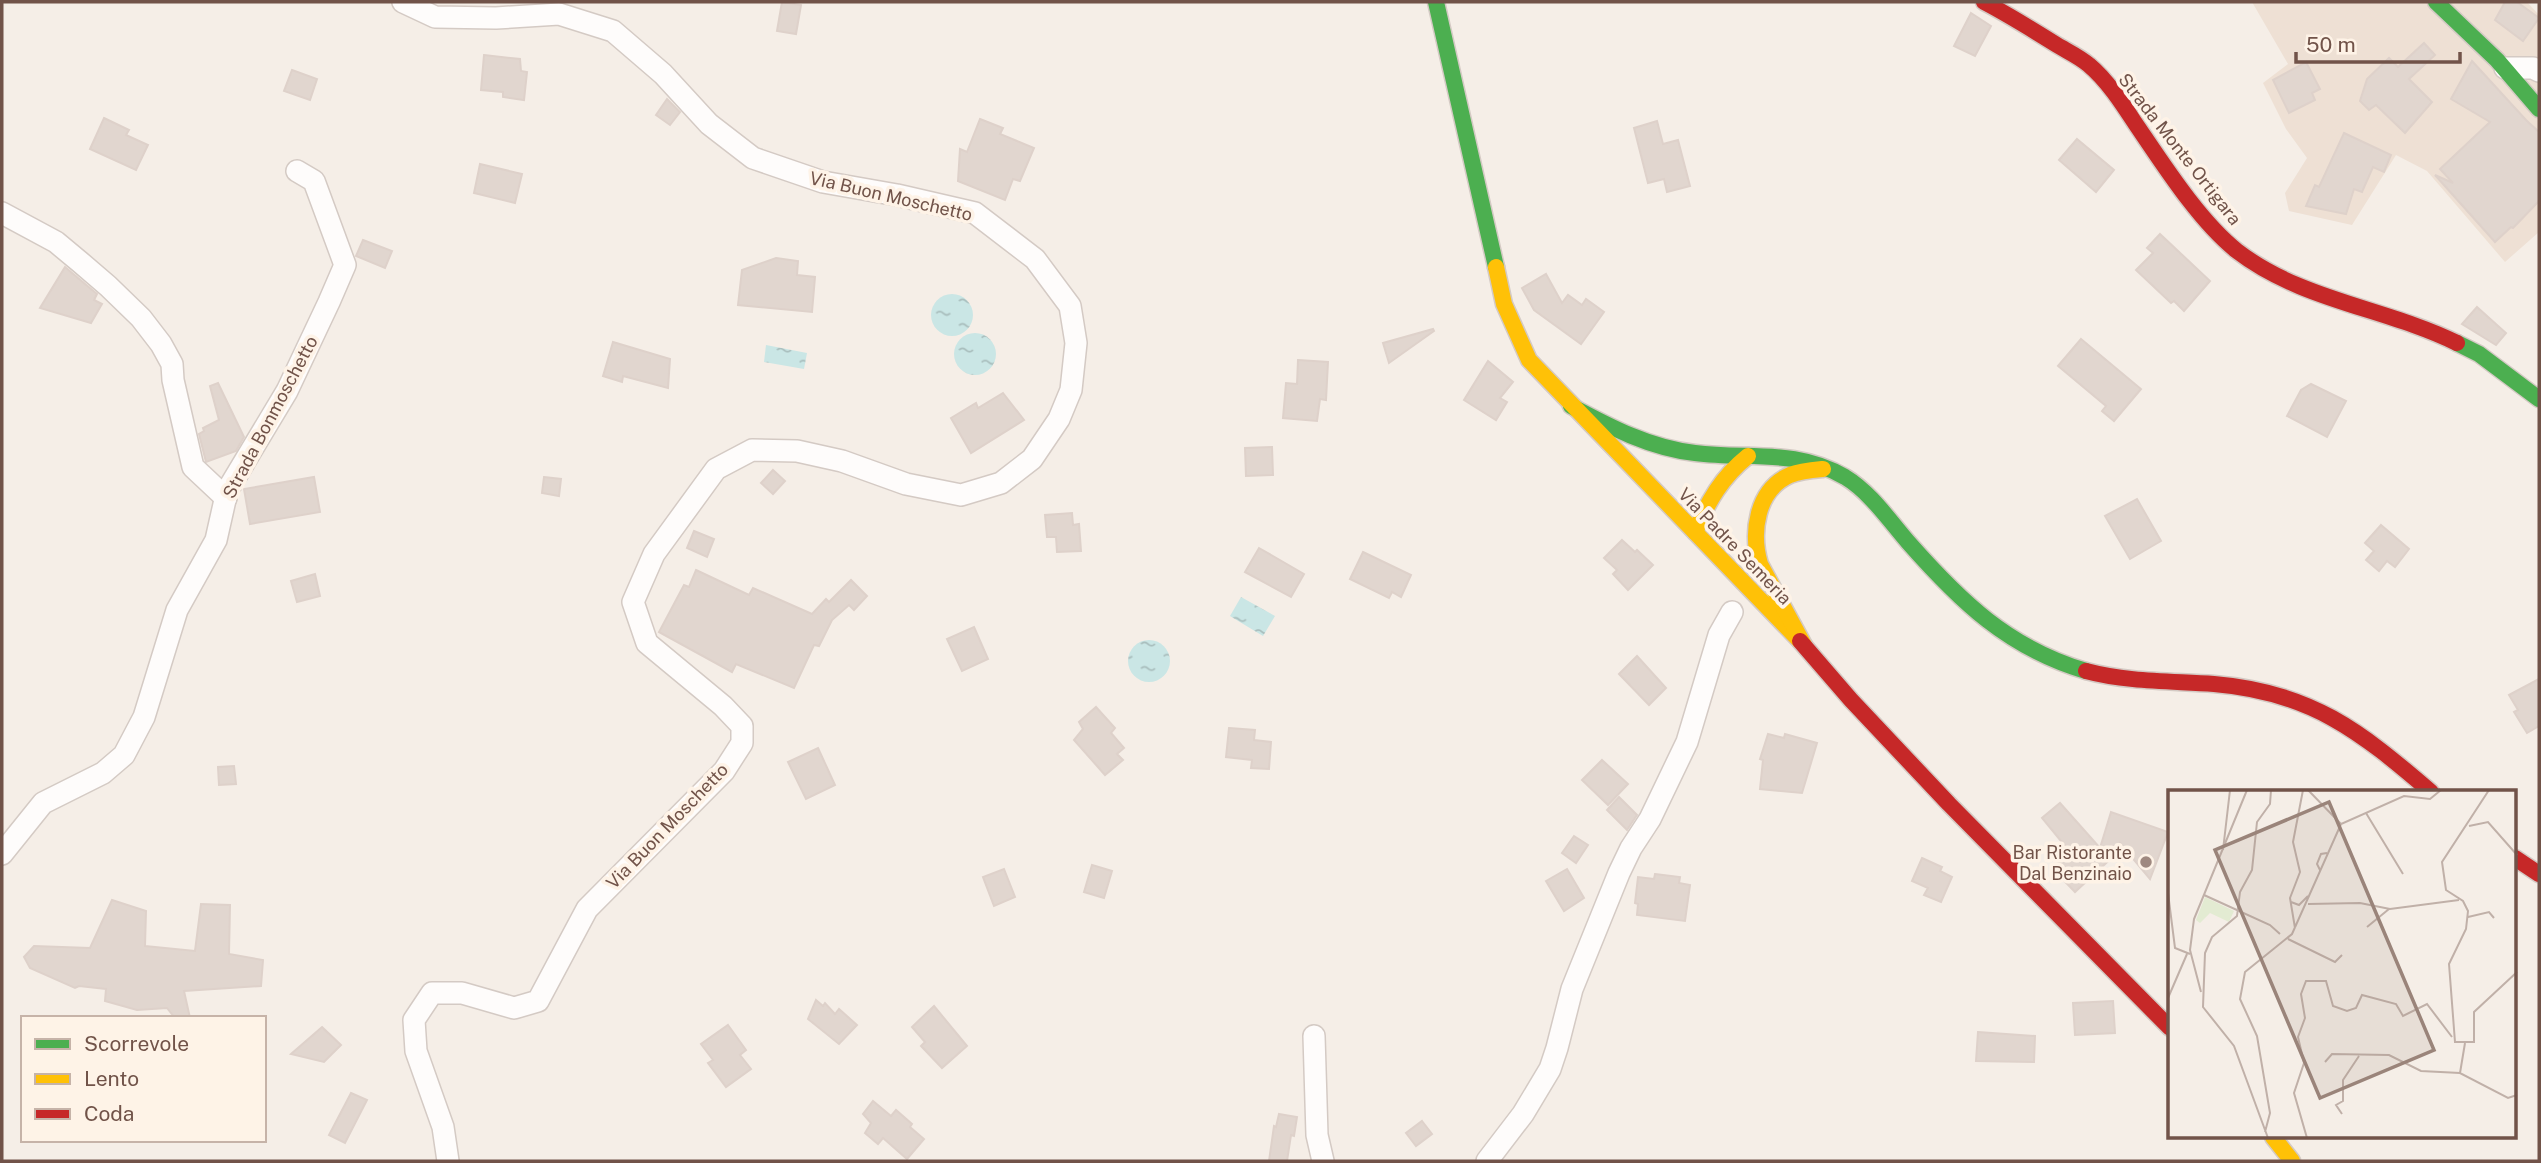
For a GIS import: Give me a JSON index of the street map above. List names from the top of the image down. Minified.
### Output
{"streets":{"main road":["Strada Monte Ortigara","Via Padre Semeria"],"street":["Via Buon Moschetto","Strada Bonmoschetto"]},"places":["Bar Ristorante Dal Benzinaio"],"legend":["Scorrevole","Lento","Coda"],"scale_bar":"50 m"}
